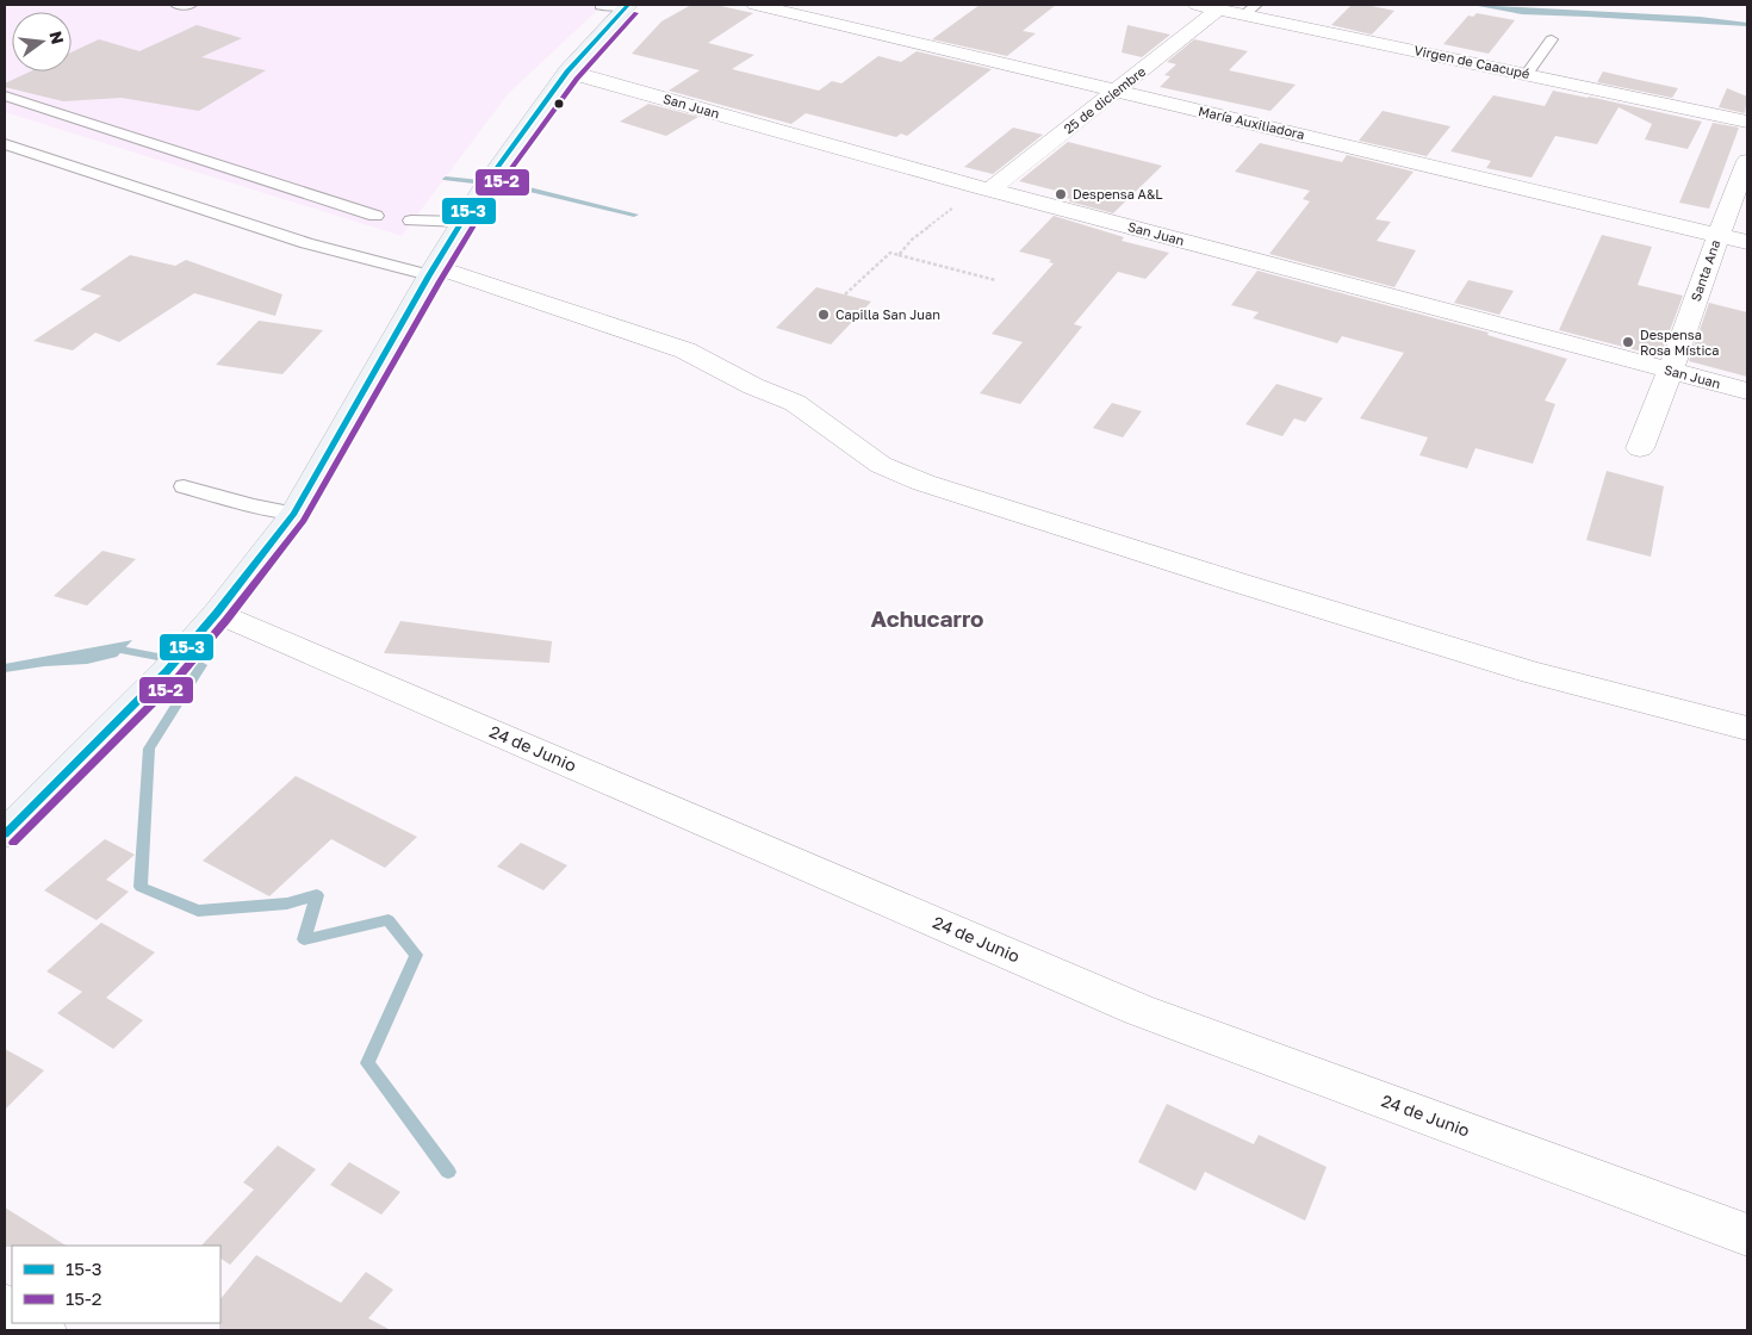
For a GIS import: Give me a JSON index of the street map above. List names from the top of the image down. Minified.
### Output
{"streets":{"street":["Virgen de Caacupé","25 de diciembre","San Juan","María Auxiliadora","Santa Ana","24 de Junio"]},"crossings":[["Virgen de Caacupé","25 de diciembre"],["25 de diciembre","San Juan"],["25 de diciembre","María Auxiliadora"],["San Juan","Santa Ana"],["María Auxiliadora","Santa Ana"]],"districts":["Achucarro"],"places":["Despensa A&L","Capilla San Juan","Despensa Rosa Mística"],"lines":["transit line 15-3","transit line 15-2"],"legend":["15-3","15-2"],"north":"right"}
